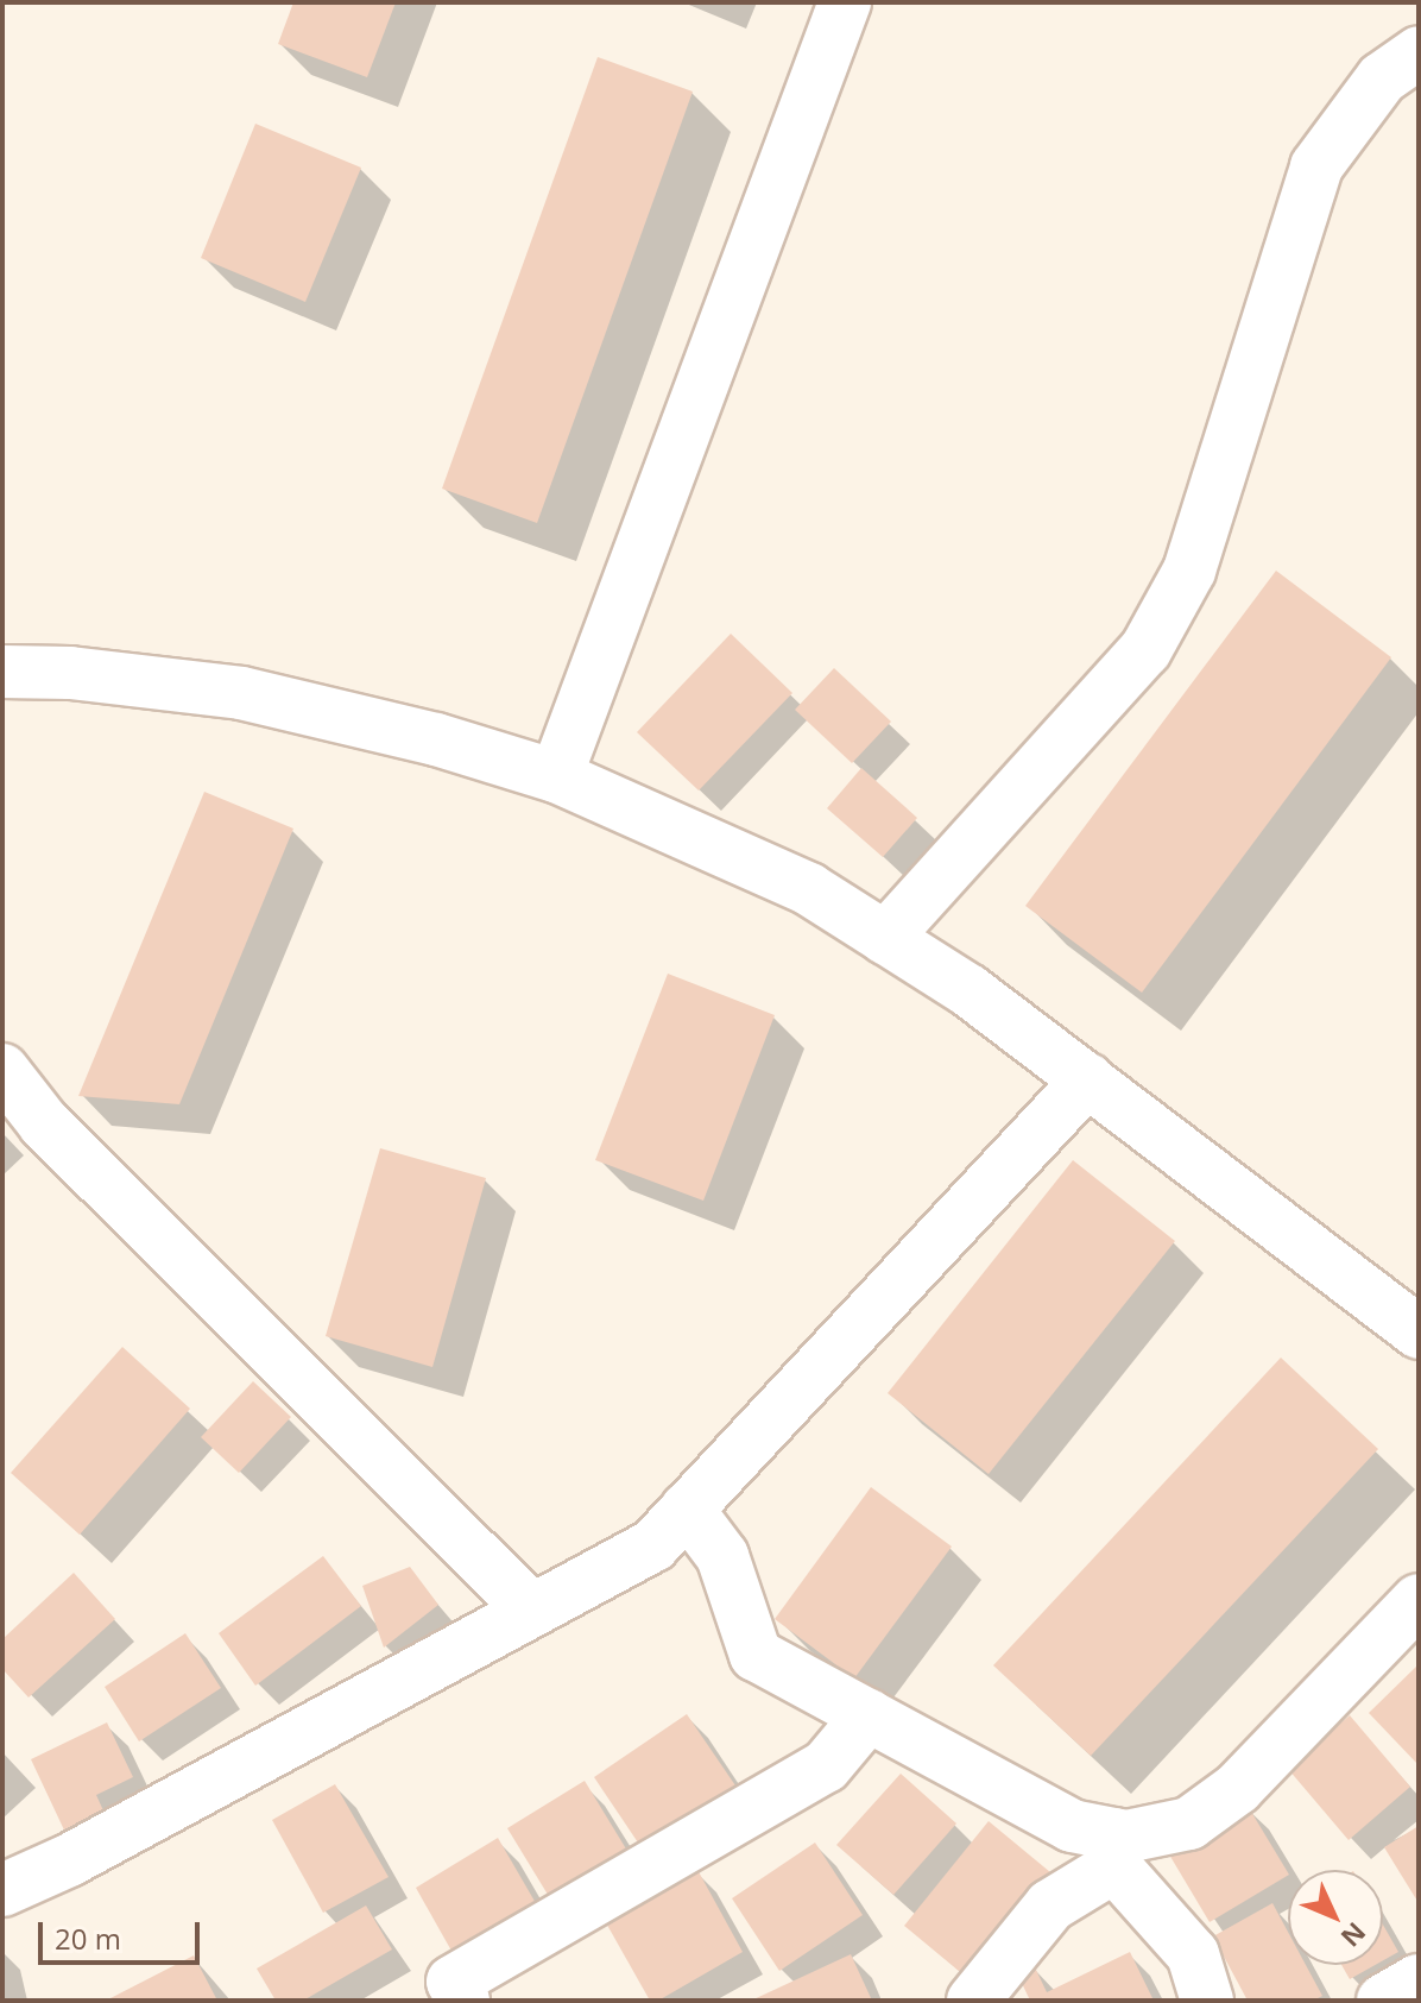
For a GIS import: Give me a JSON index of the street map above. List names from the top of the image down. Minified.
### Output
{"scale_bar":"20 m","north":"bottom right"}
